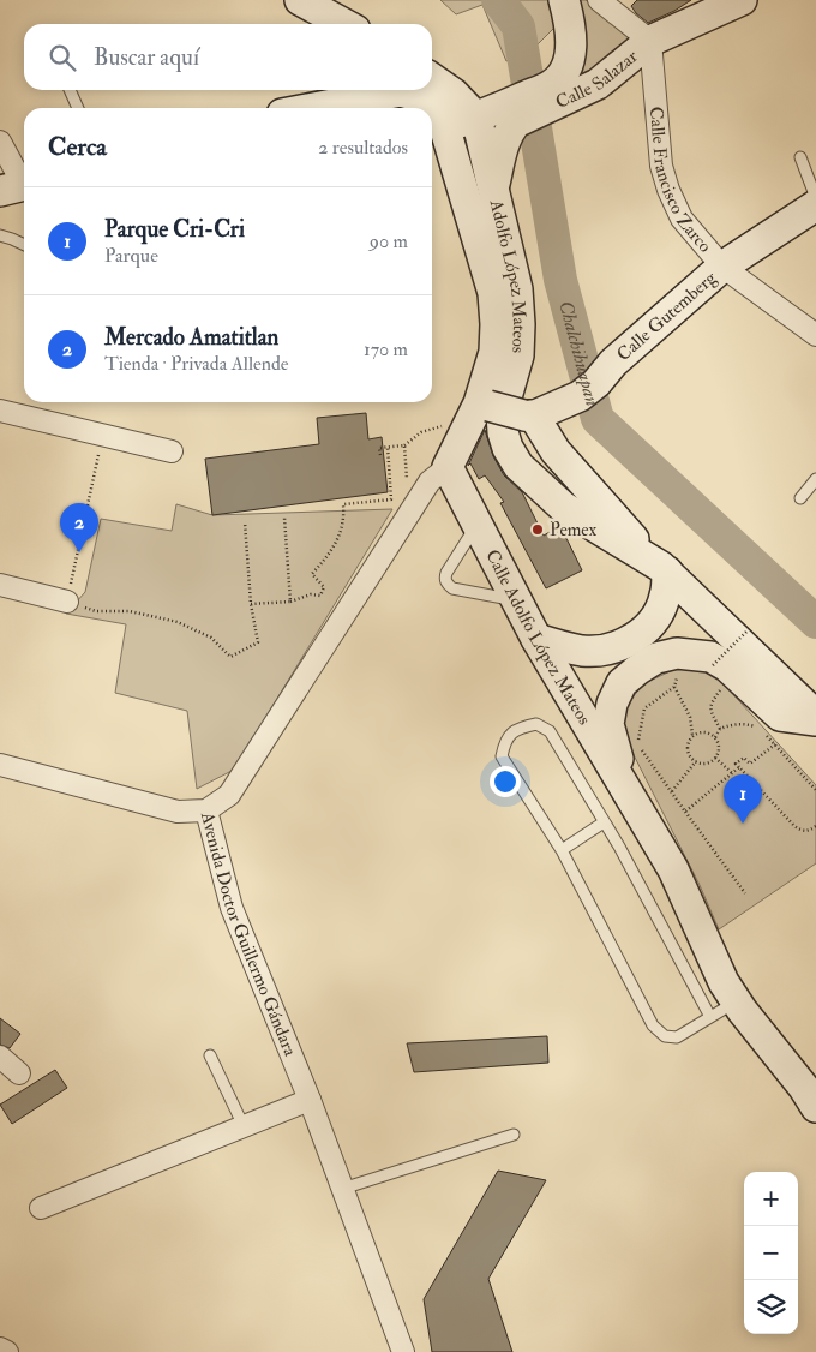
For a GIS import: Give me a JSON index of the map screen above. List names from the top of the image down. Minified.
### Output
{"streets":{"main road":["Calle Salazar","Adolfo López Mateos","Calle Gutemberg","Calle Adolfo López Mateos"],"street":["Calle Francisco Zarco","Avenida Doctor Guillermo Gándara"]},"crossings":[["Calle Salazar","Calle Francisco Zarco"],["Calle Salazar","Adolfo López Mateos"],["Calle Francisco Zarco","Calle Gutemberg"],["Calle Adolfo López Mateos","Avenida Doctor Guillermo Gándara"]],"water":["Chalchihuapan"],"places":["Pemex"],"page":{"search":"Buscar aquí","heading":["Cerca","2 resultados"],"list":[{"mark":"1","name":"Parque Cri-Cri","note":"Parque","value":"90 m"},{"mark":"2","name":"Mercado Amatitlan","note":"Tienda · Privada Allende","value":"170 m"}],"pins":["2","1"],"map_buttons":["+","−"]}}
